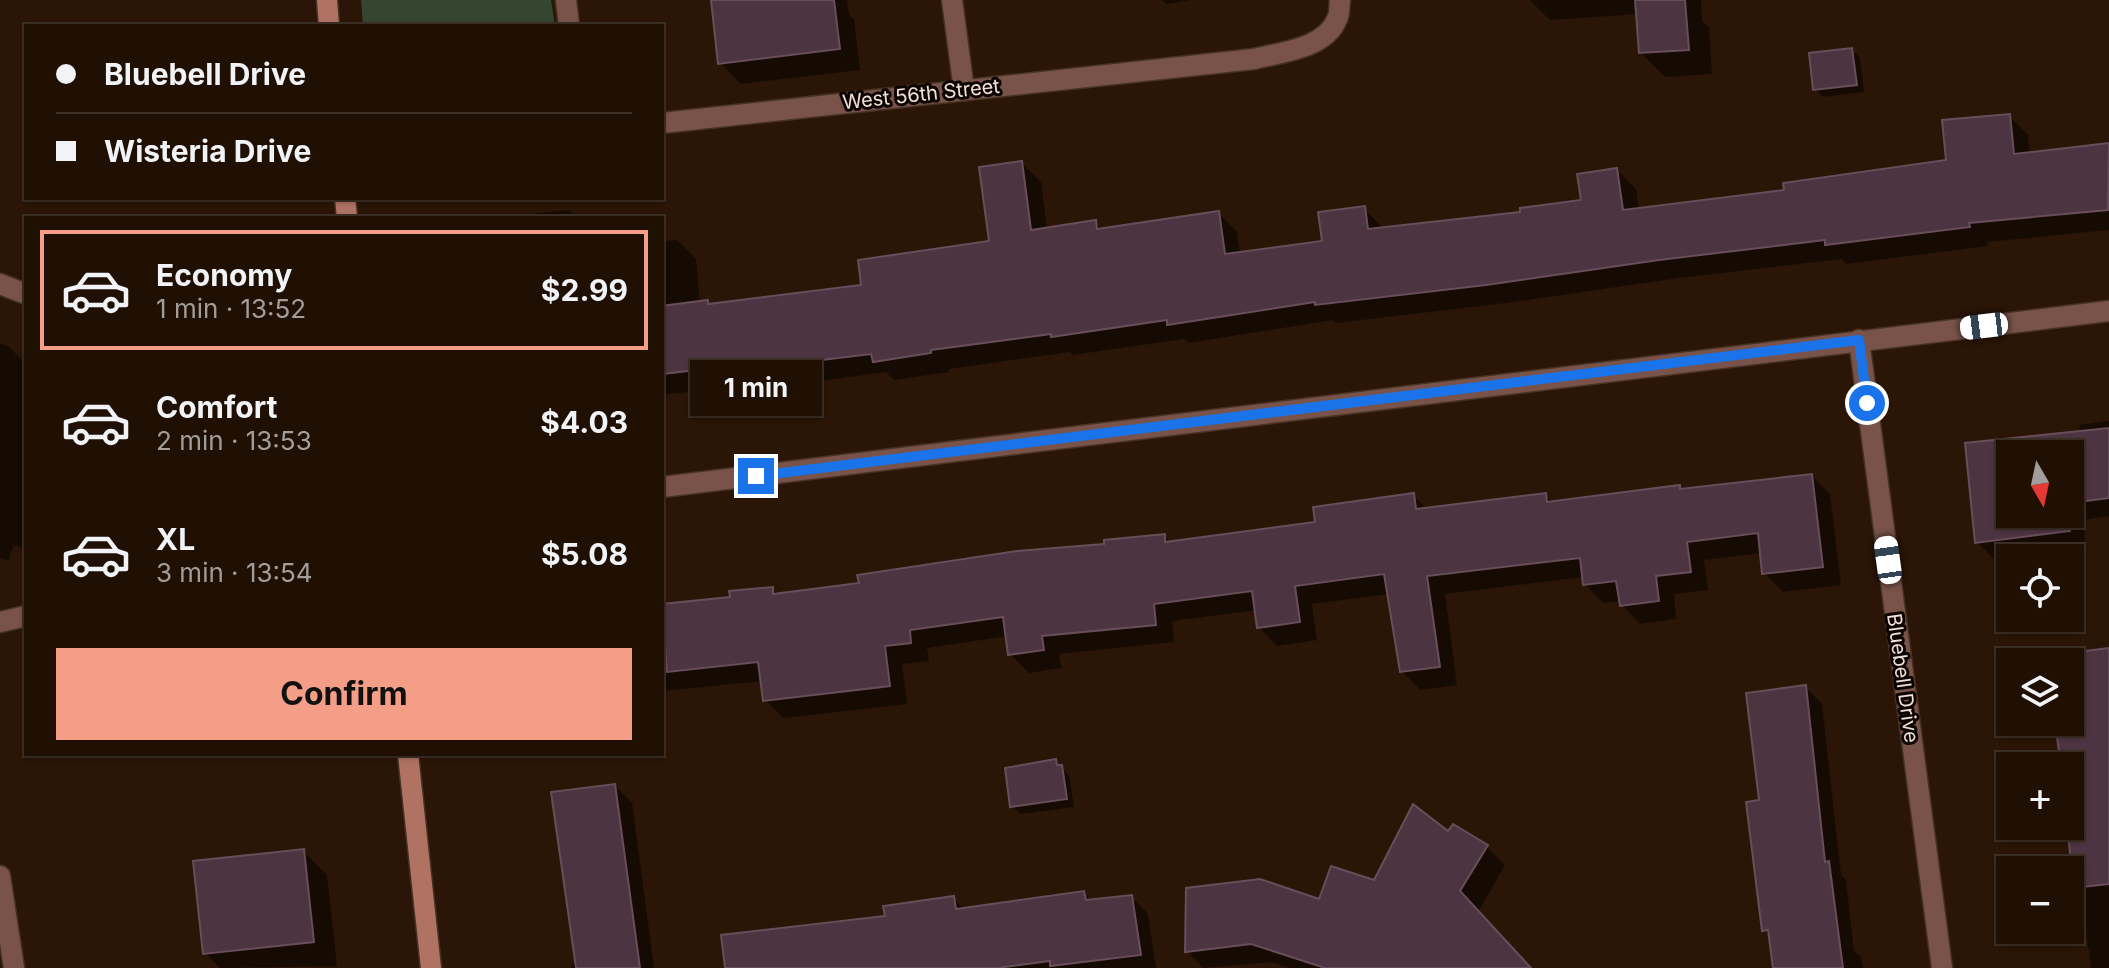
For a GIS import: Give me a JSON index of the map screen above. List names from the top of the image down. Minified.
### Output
{"streets":{"street":["West 56th Street","Bluebell Drive"]},"north":"bottom","page":{"banner":["Bluebell Drive","Wisteria Drive"],"list":[{"name":"Economy","note":"1 min · 13:52","value":"$2.99"},{"name":"Comfort","note":"2 min · 13:53","value":"$4.03"},{"name":"XL","note":"3 min · 13:54","value":"$5.08"}],"bubble":"1 min","map_buttons":["+","−"],"buttons":"Confirm"}}
